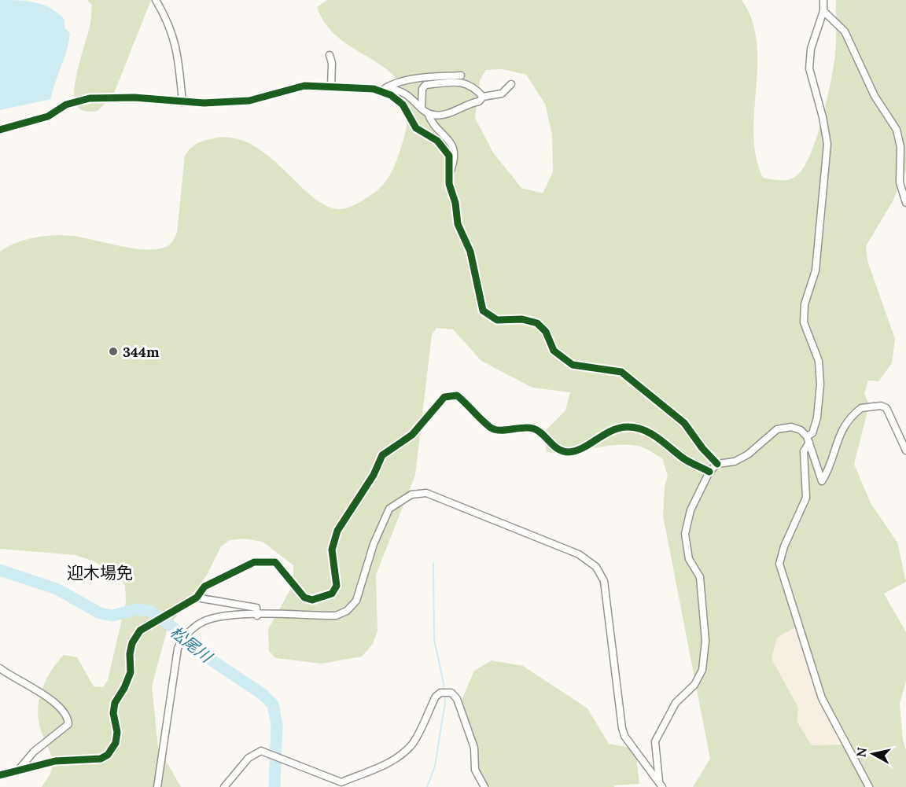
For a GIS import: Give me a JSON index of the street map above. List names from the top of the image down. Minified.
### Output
{"districts":["迎木場免"],"water":["松尾川"],"places":["344m"],"north":"left"}
